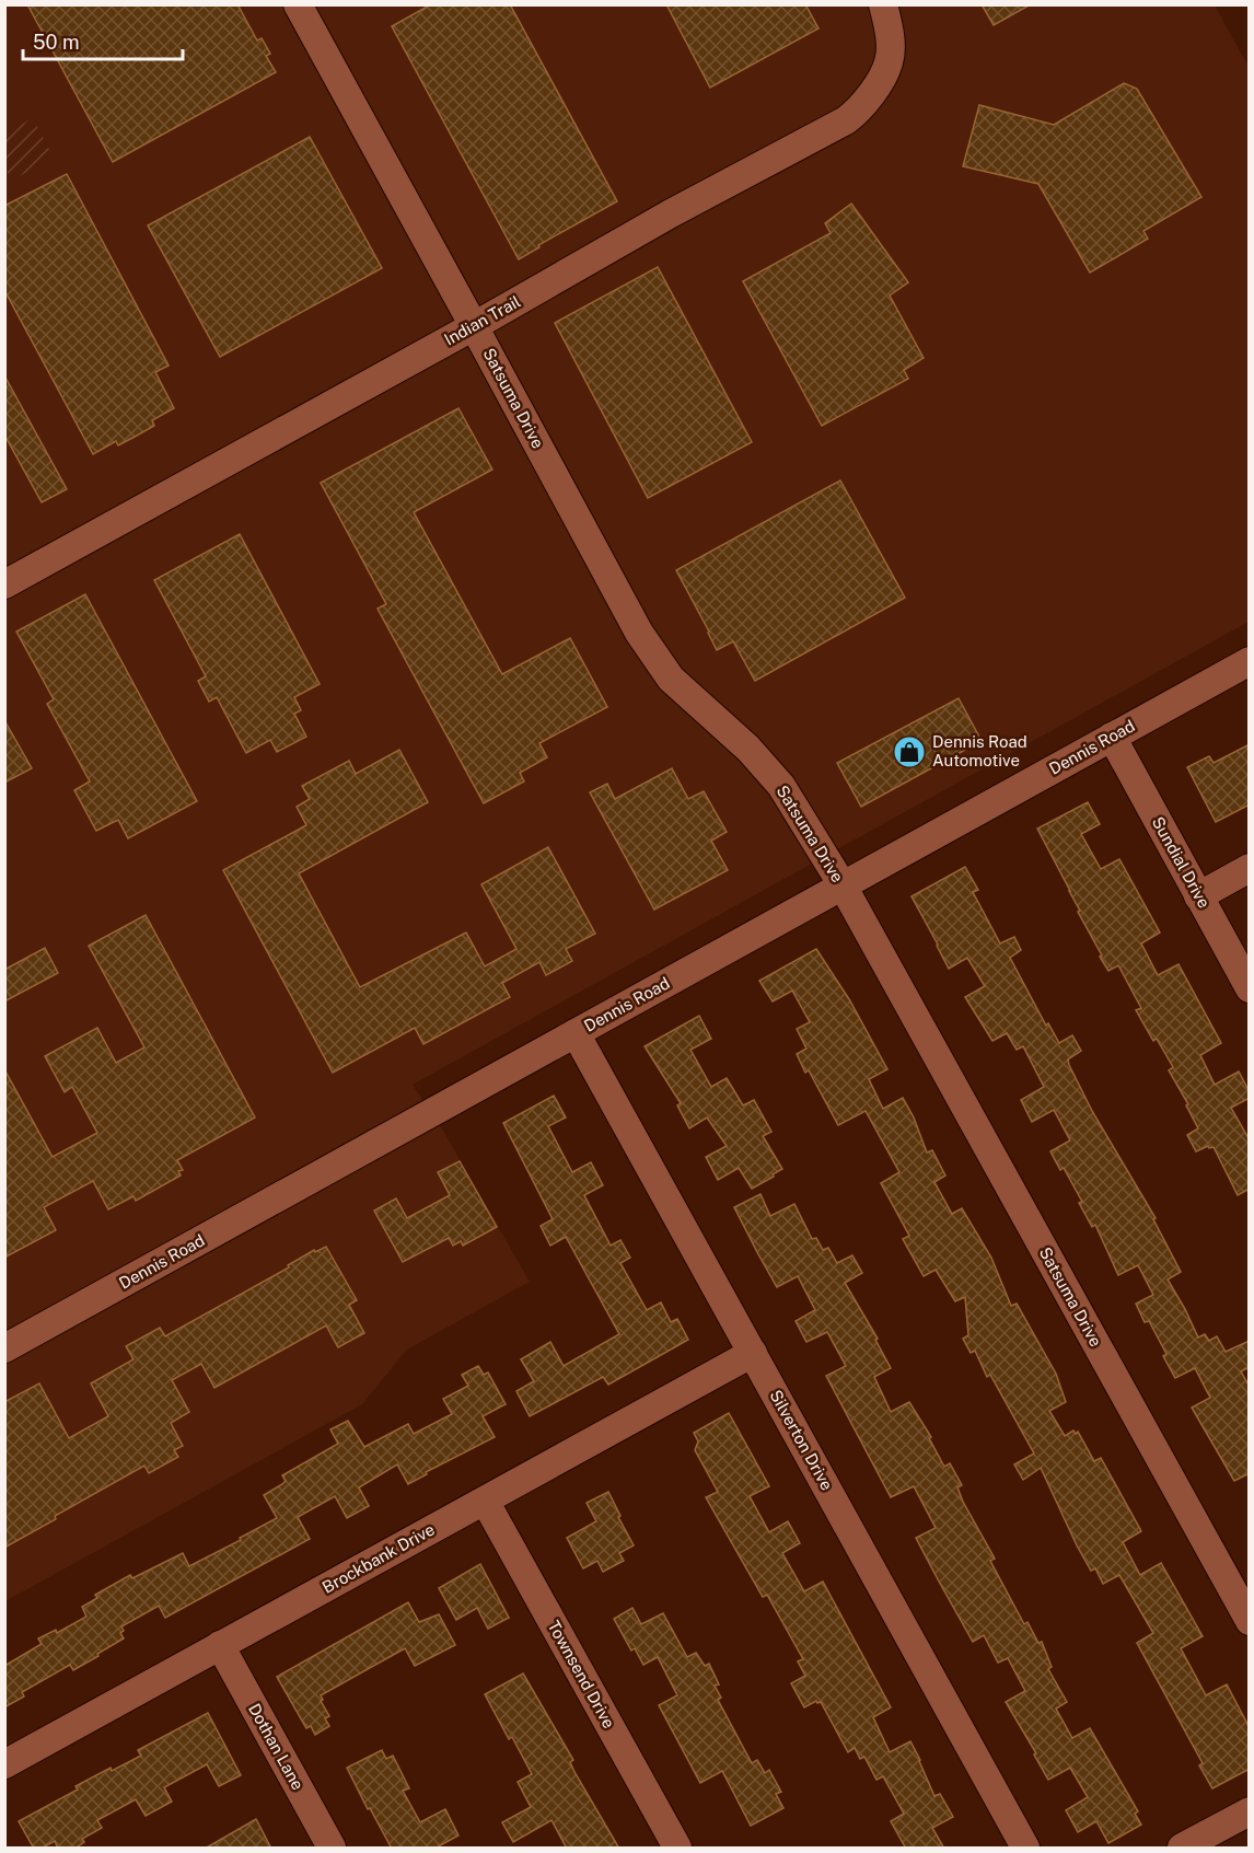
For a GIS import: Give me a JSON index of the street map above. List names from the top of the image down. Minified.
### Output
{"streets":{"street":["Indian Trail","Satsuma Drive","Dennis Road","Sundial Drive","Silverton Drive","Brockbank Drive","Townsend Drive","Dothan Lane"]},"crossings":[["Indian Trail","Satsuma Drive"],["Satsuma Drive","Dennis Road"],["Dennis Road","Sundial Drive"],["Dennis Road","Silverton Drive"],["Silverton Drive","Brockbank Drive"],["Brockbank Drive","Townsend Drive"],["Brockbank Drive","Dothan Lane"]],"places":{"shop":["Dennis Road Automotive"]},"scale_bar":"50 m"}
